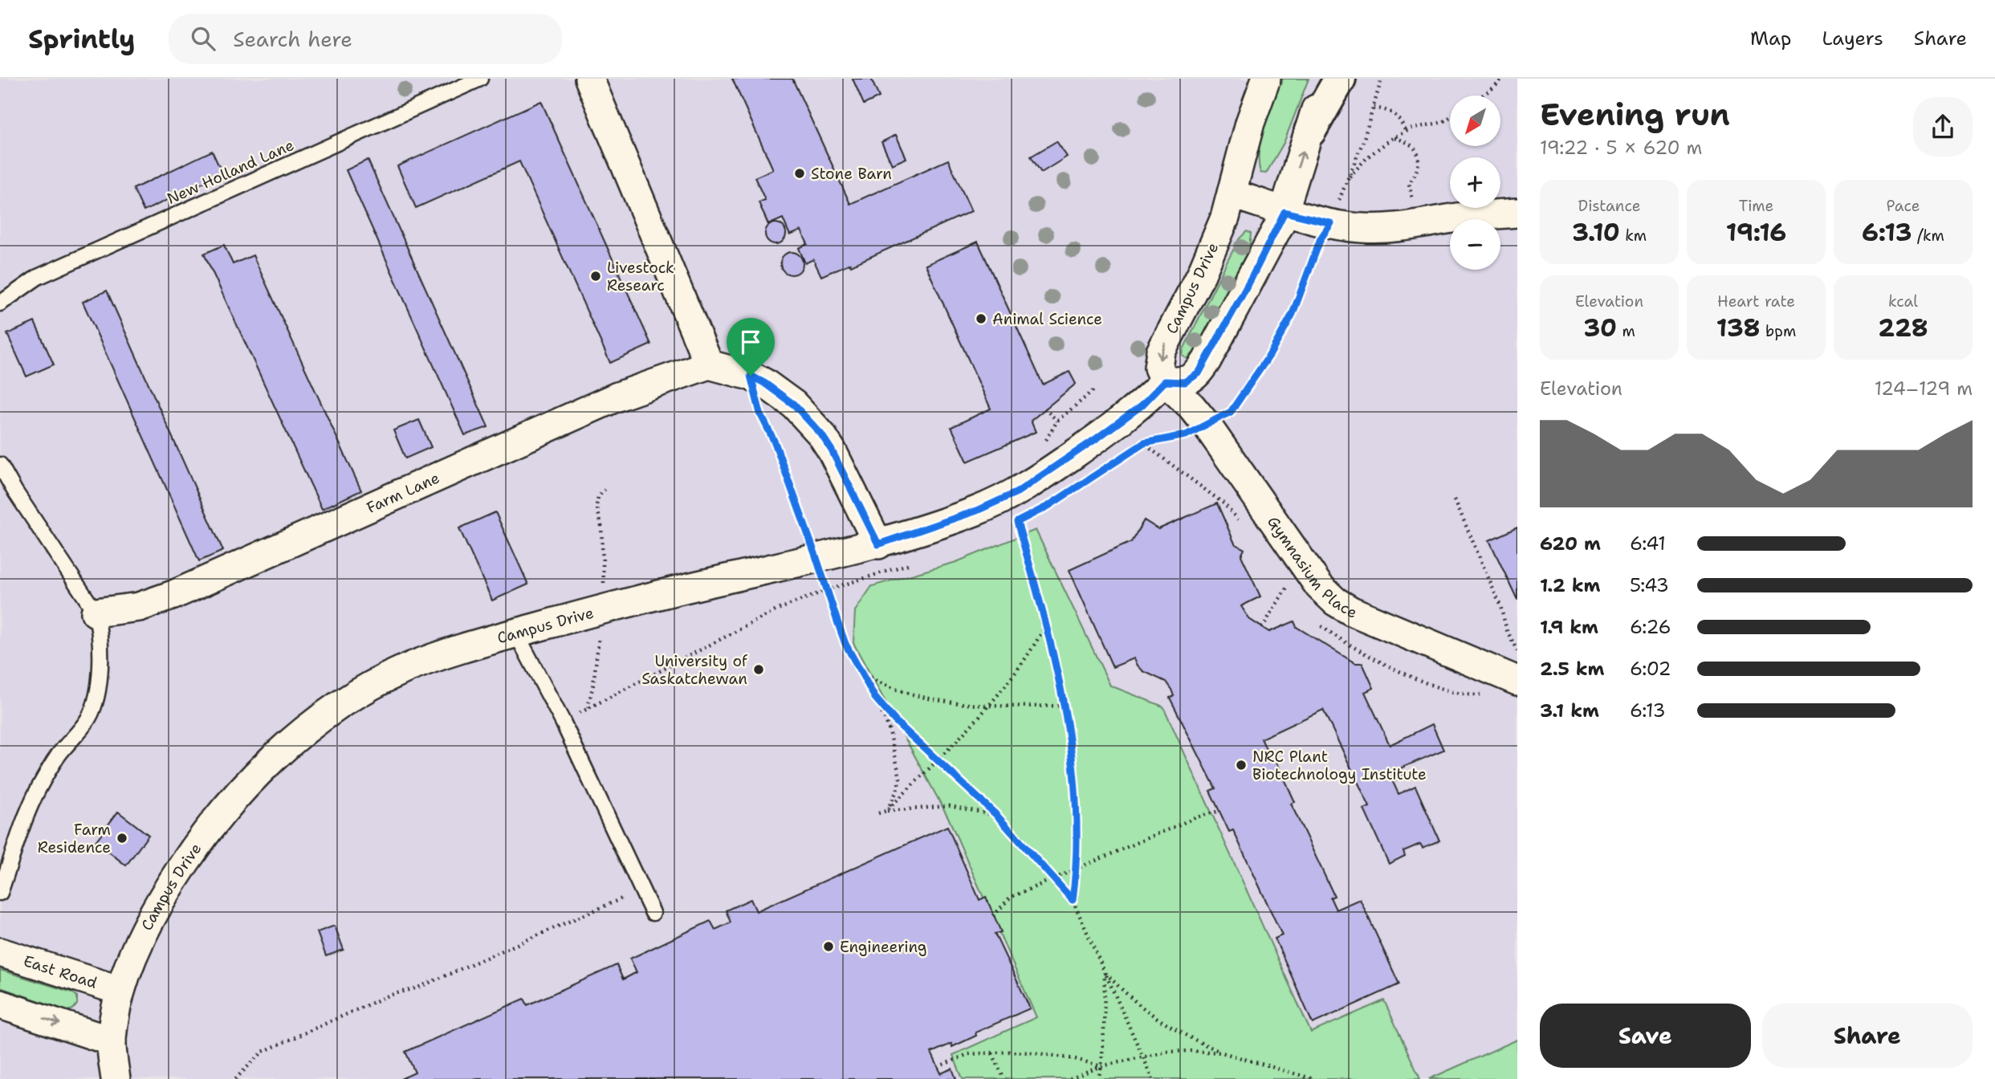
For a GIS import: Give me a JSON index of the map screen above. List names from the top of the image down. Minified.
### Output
{"streets":{"street":["Campus Drive","Farm Lane","Gymnasium Place","East Road"],"lane":["New Holland Lane"]},"crossings":[["Campus Drive","Gymnasium Place"],["Campus Drive","East Road"]],"places":["Stone Barn","Livestock Researc","Animal Science","University of Saskatchewan","NRC Plant Biotechnology Institute","Farm Residence","Engineering"],"north":"bottom left","page":{"header":"Sprintly","search":"Search here","nav":["Map","Layers","Share"],"heading":["Evening run","19:22 · 5 × 620 m"],"map_buttons":["+","−"],"stats":[["Distance","3.10 km"],["Time","19:16"],["Pace","6:13 /km"],["Elevation","30 m"],["Heart rate","138 bpm"],["kcal","228"]],"chart":["Elevation","124–129 m"],"list":[{"name":"620 m","note":"6:41"},{"name":"1.2 km","note":"5:43"},{"name":"1.9 km","note":"6:26"},{"name":"2.5 km","note":"6:02"},{"name":"3.1 km","note":"6:13"}],"buttons":["Save","Share"]}}
